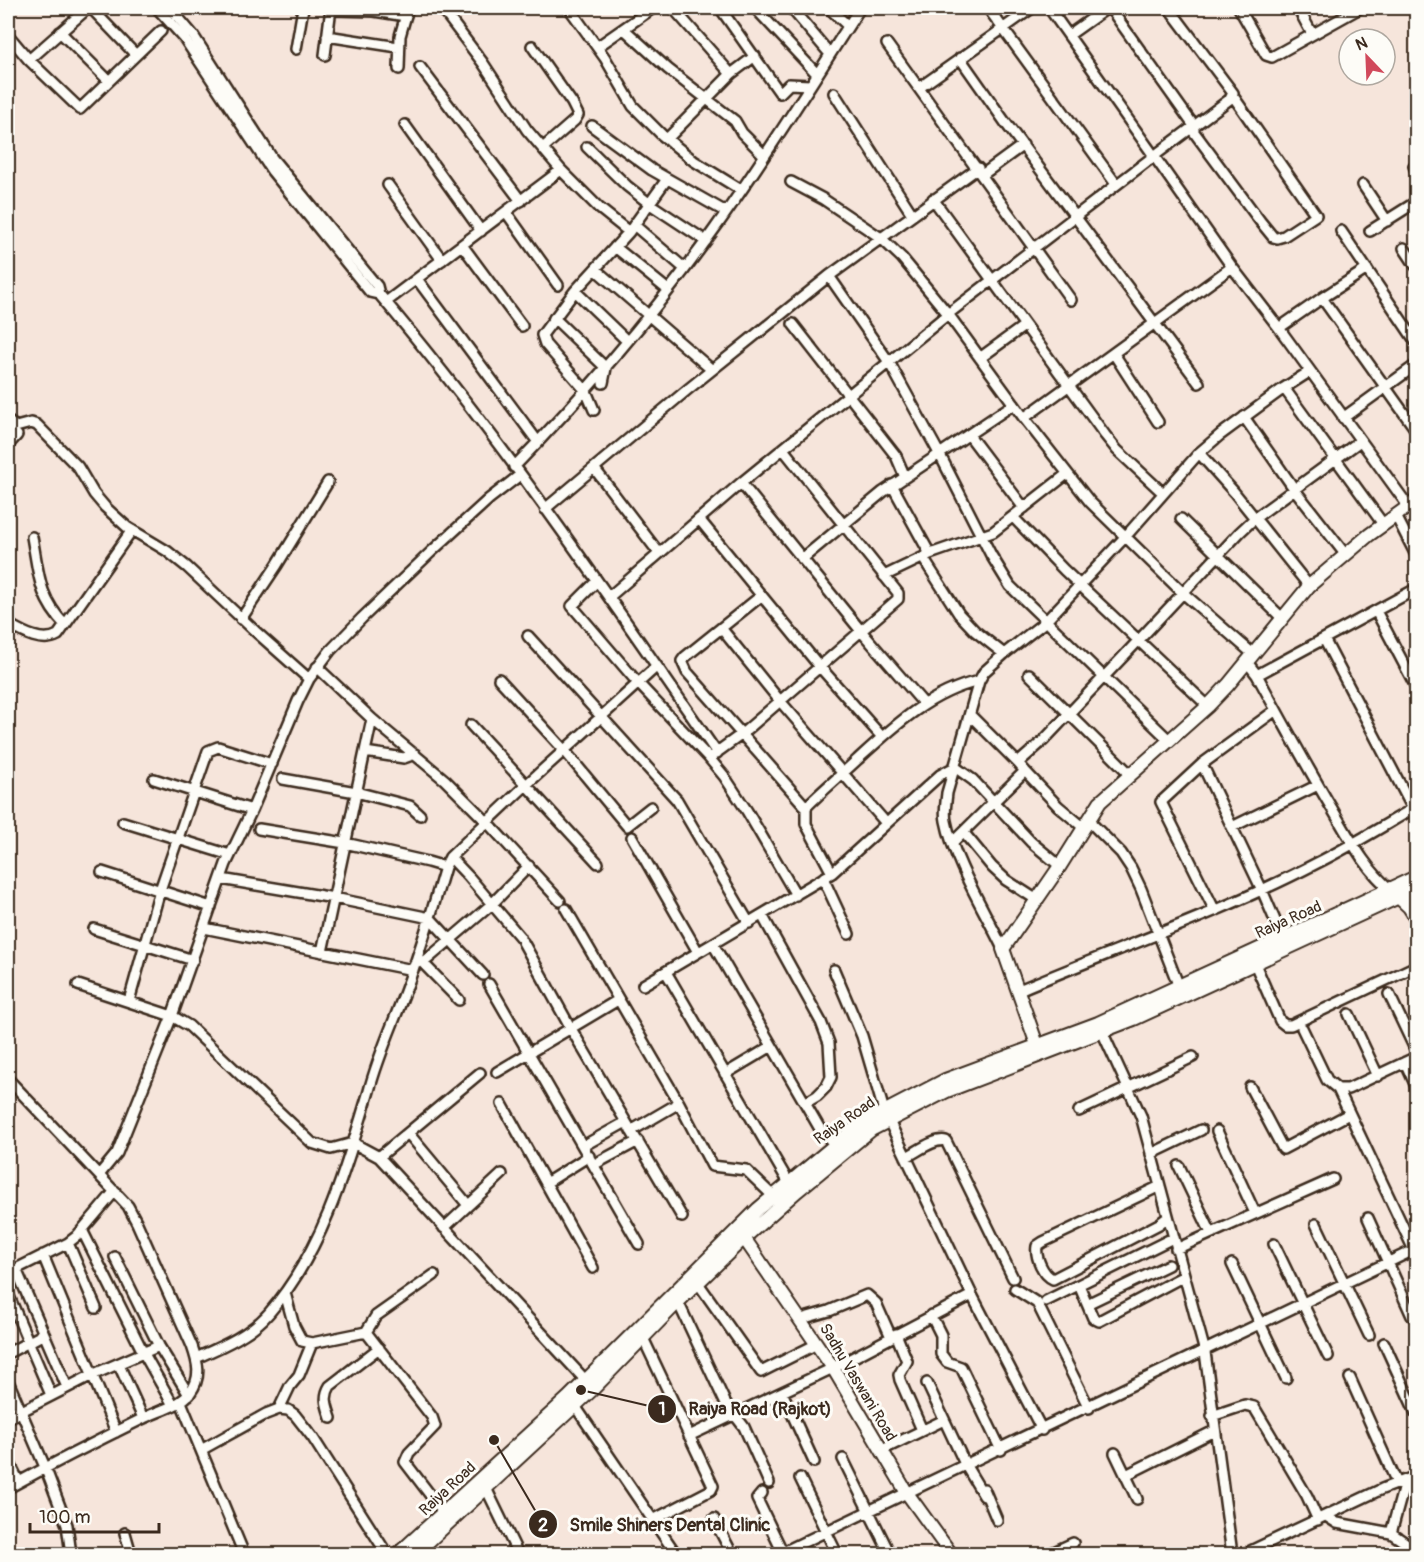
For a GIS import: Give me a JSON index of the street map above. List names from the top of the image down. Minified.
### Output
{"streets":{"street":["Raiya Road","Sadhu Vaswani Road"]},"crossings":[["Raiya Road","Sadhu Vaswani Road"]],"places":["Raiya Road (Rajkot)","Smile Shiners Dental Clinic"],"scale_bar":"100 m","north":"top left"}
